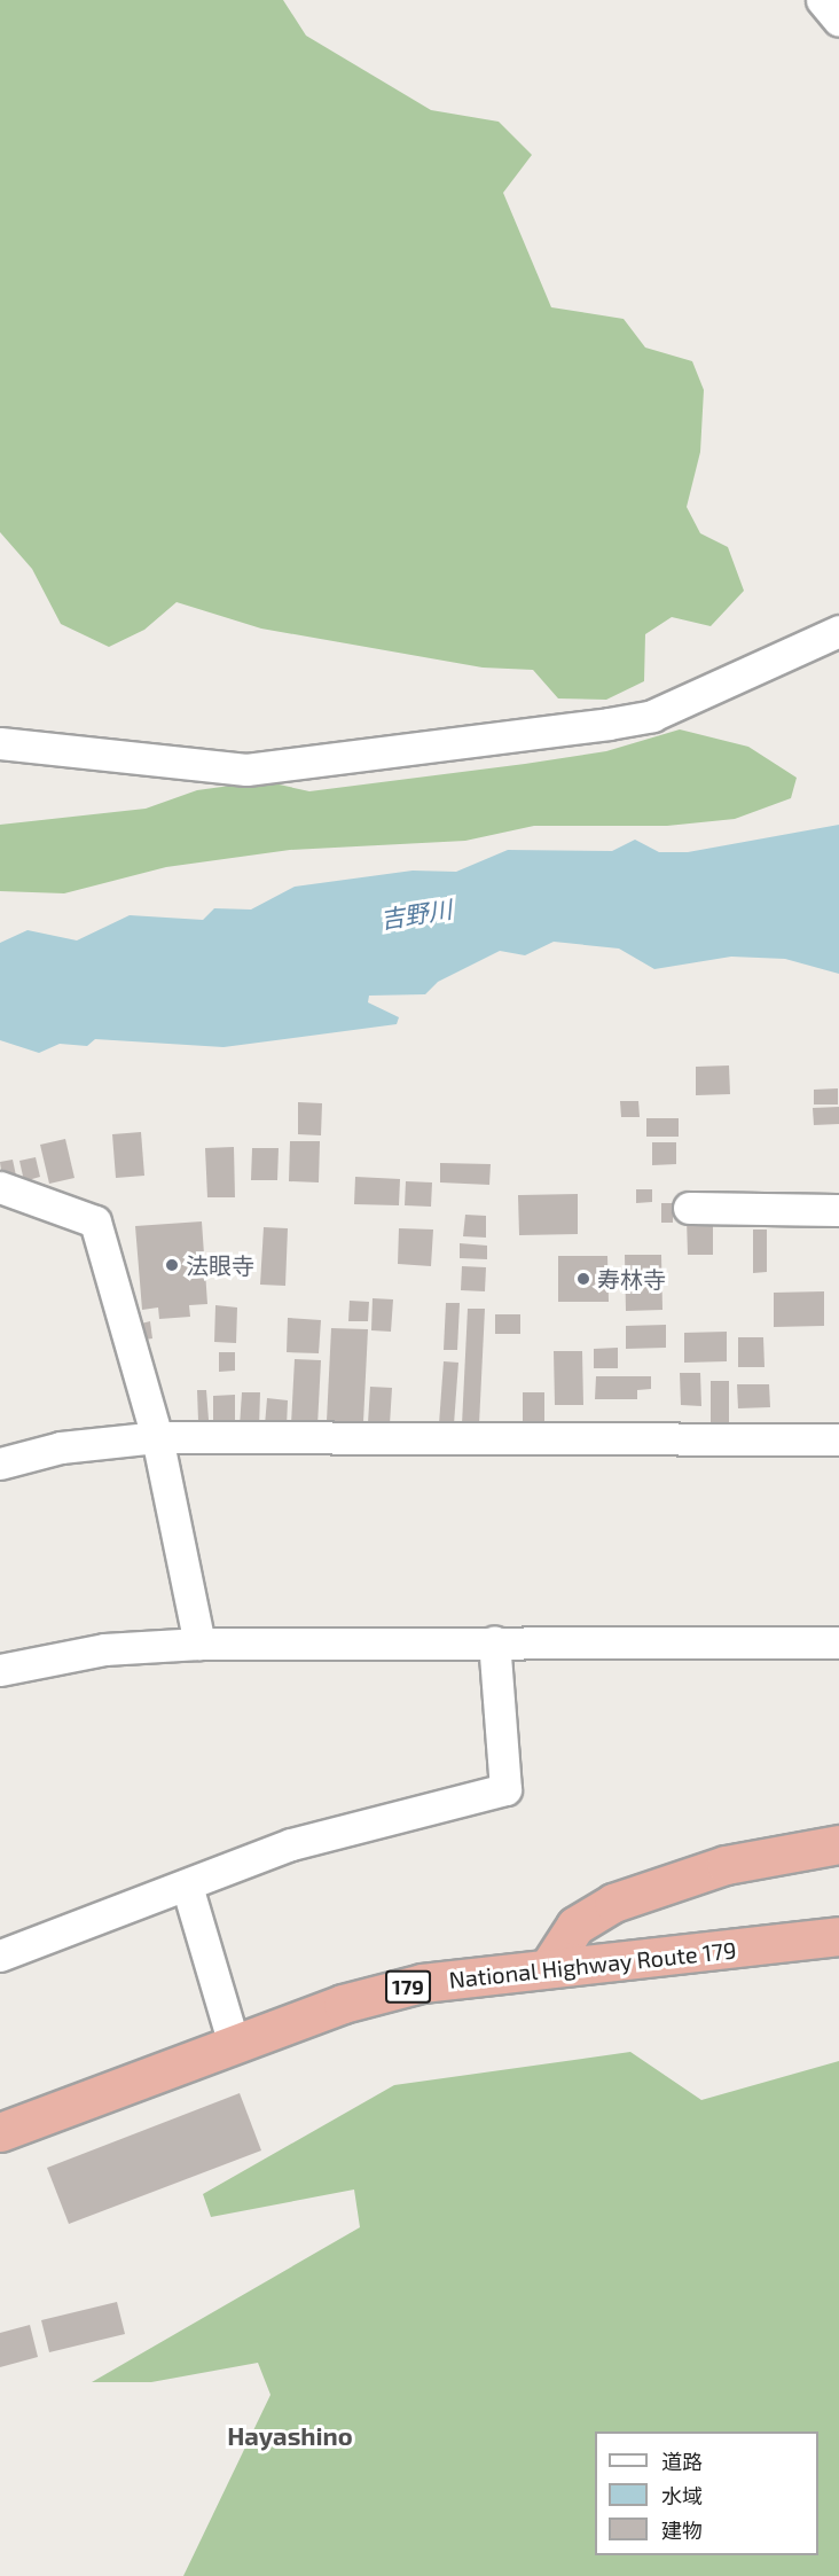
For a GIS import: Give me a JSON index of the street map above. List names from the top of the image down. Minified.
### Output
{"streets":{"highway":["National Highway Route 179","179"]},"districts":["Hayashino"],"water":["吉野川"],"places":["法眼寺","寿林寺"],"legend":["道路","水域","建物"]}
